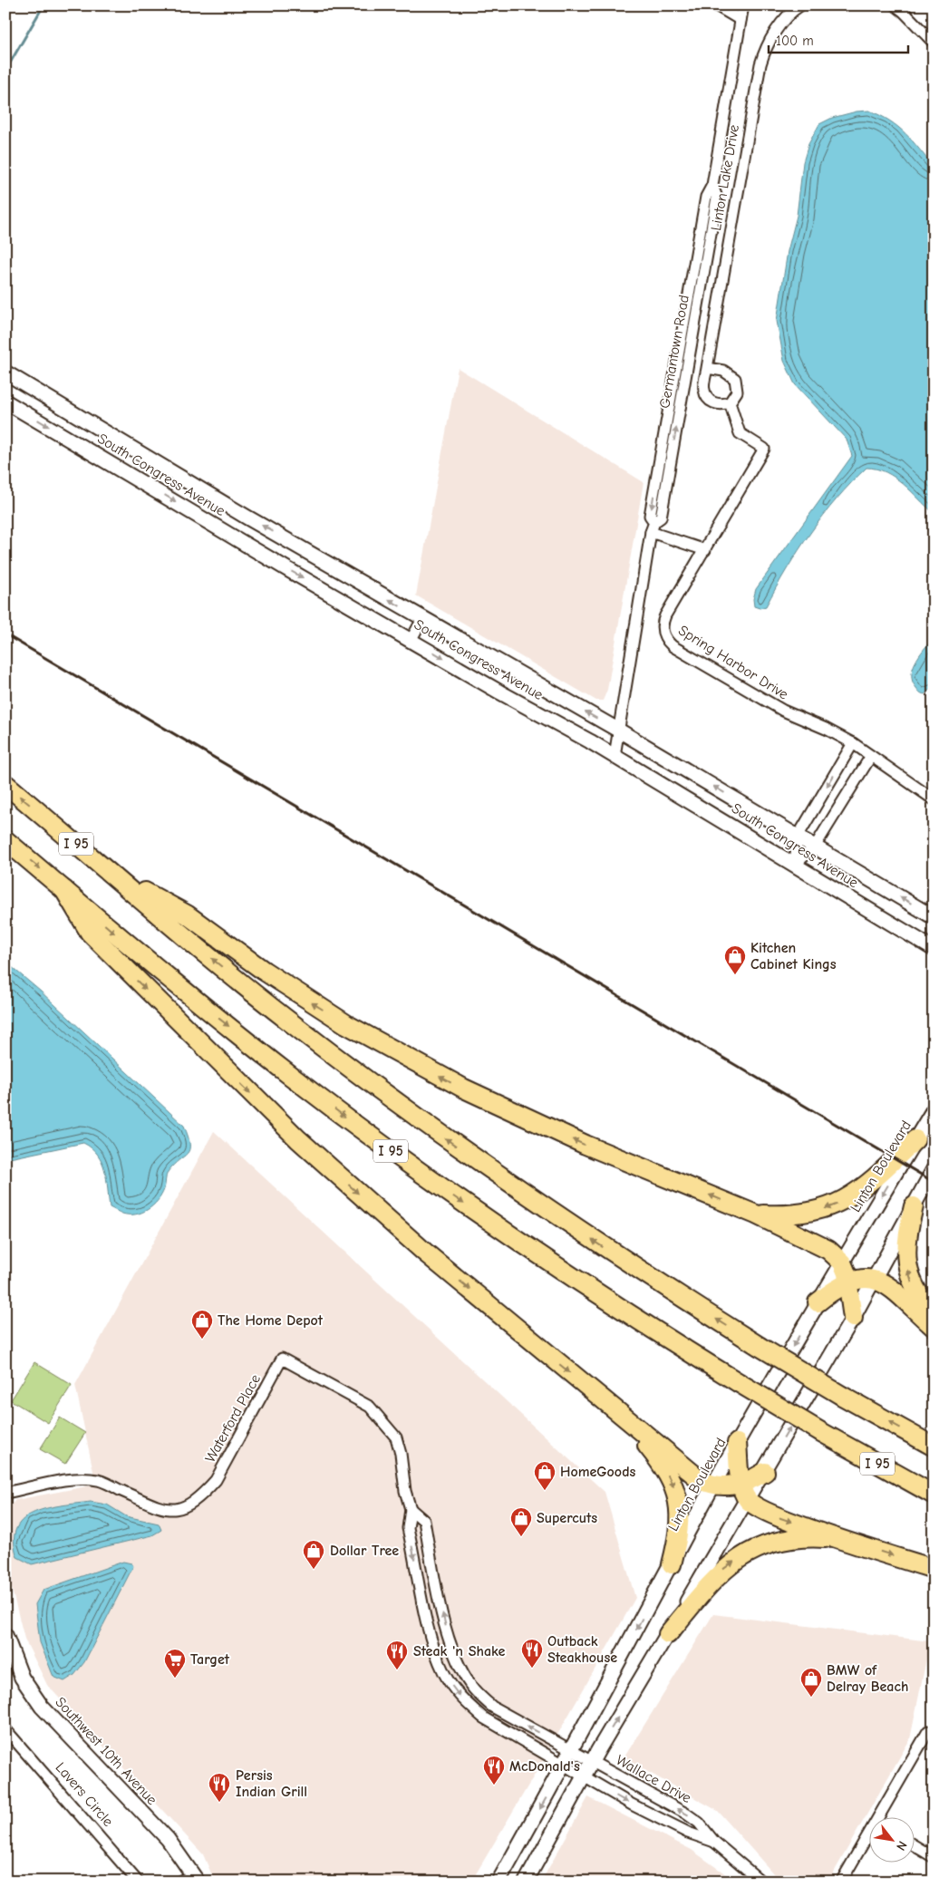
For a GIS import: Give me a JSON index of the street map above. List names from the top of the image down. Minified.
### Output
{"streets":{"highway":["I 95"],"main road":["South Congress Avenue","Linton Boulevard","Southwest 10th Avenue"],"street":["Linton Lake Drive","Germantown Road","Spring Harbor Drive","Waterford Place","Wallace Drive","Lavers Circle"]},"crossings":[["Linton Lake Drive","Spring Harbor Drive"],["Germantown Road","South Congress Avenue"],["Linton Boulevard","Waterford Place"],["Linton Boulevard","Wallace Drive"],["Waterford Place","Wallace Drive"]],"places":{"shop":["Kitchen Cabinet Kings","The Home Depot","HomeGoods","Supercuts","Dollar Tree","BMW of Delray Beach"],"restaurant":["Outback Steakhouse","Steak 'n Shake","McDonald's","Persis Indian Grill"],"supermarket":["Target"]},"scale_bar":"100 m","north":"bottom right"}
